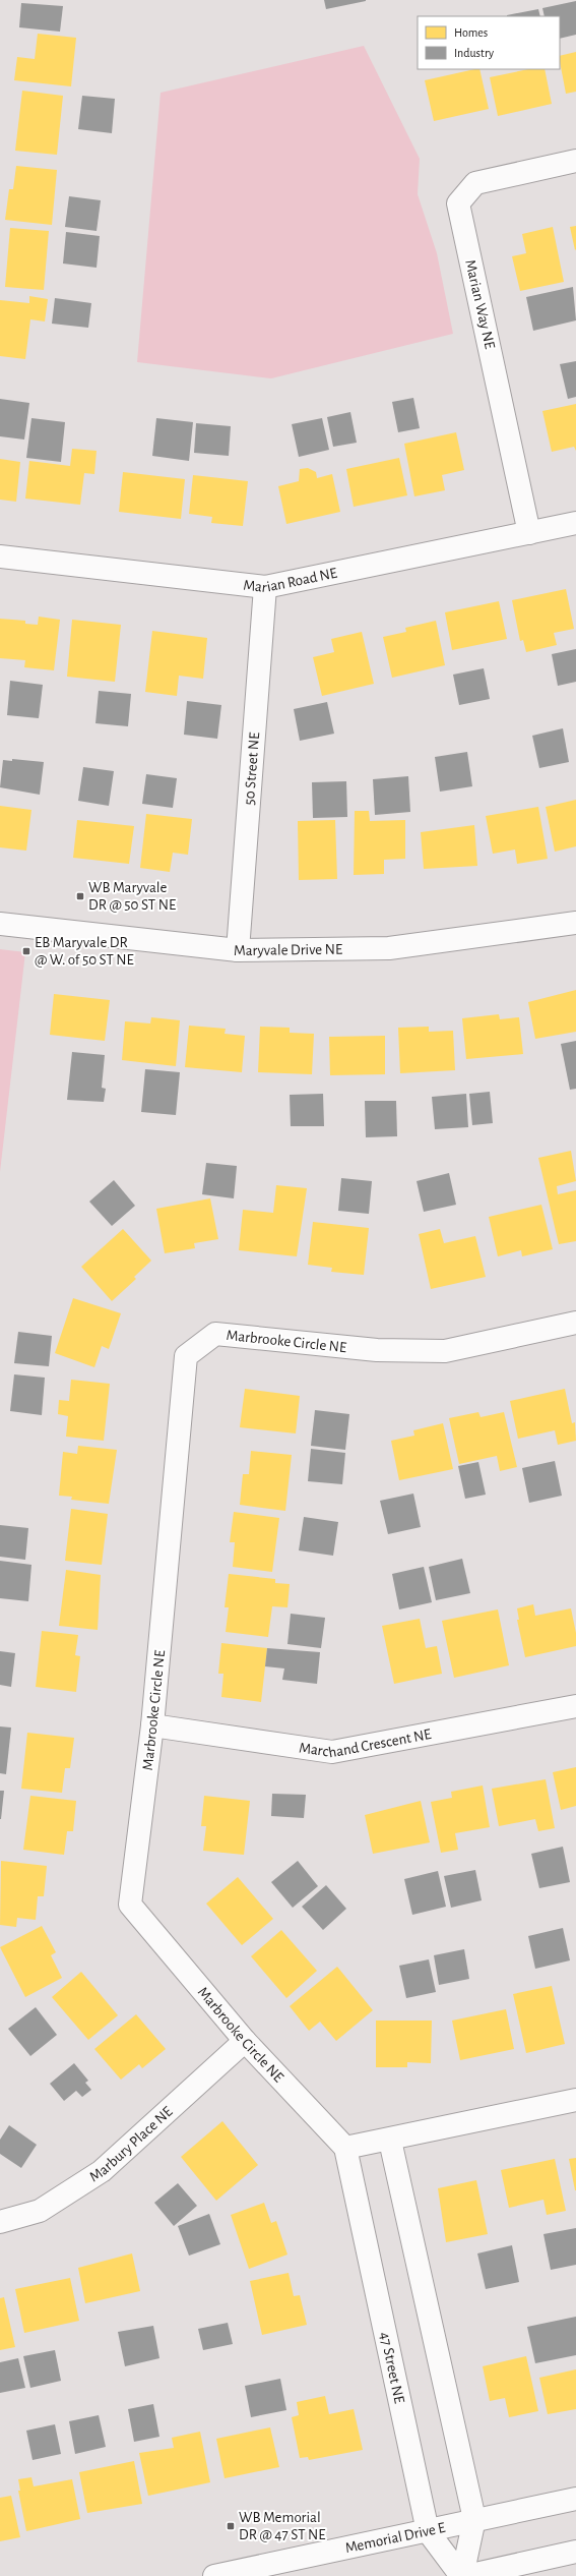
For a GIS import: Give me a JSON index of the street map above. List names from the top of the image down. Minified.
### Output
{"streets":{"street":["Marian Way NE","Marian Road NE","50 Street NE","Maryvale Drive NE","Marbrooke Circle NE","Marchand Crescent NE","Marbury Place NE","47 Street NE","Memorial Drive E"]},"crossings":[["Marian Way NE","Marian Road NE"],["Marian Road NE","50 Street NE"],["50 Street NE","Maryvale Drive NE"],["Marbrooke Circle NE","Marchand Crescent NE"],["Marbrooke Circle NE","Marbury Place NE"],["Marbrooke Circle NE","47 Street NE"],["47 Street NE","Memorial Drive E"]],"places":{"transit":["WB Maryvale DR @ 50 ST NE","EB Maryvale DR @ W. of 50 ST NE","WB Memorial DR @ 47 ST NE"]},"legend":["Homes","Industry"]}
